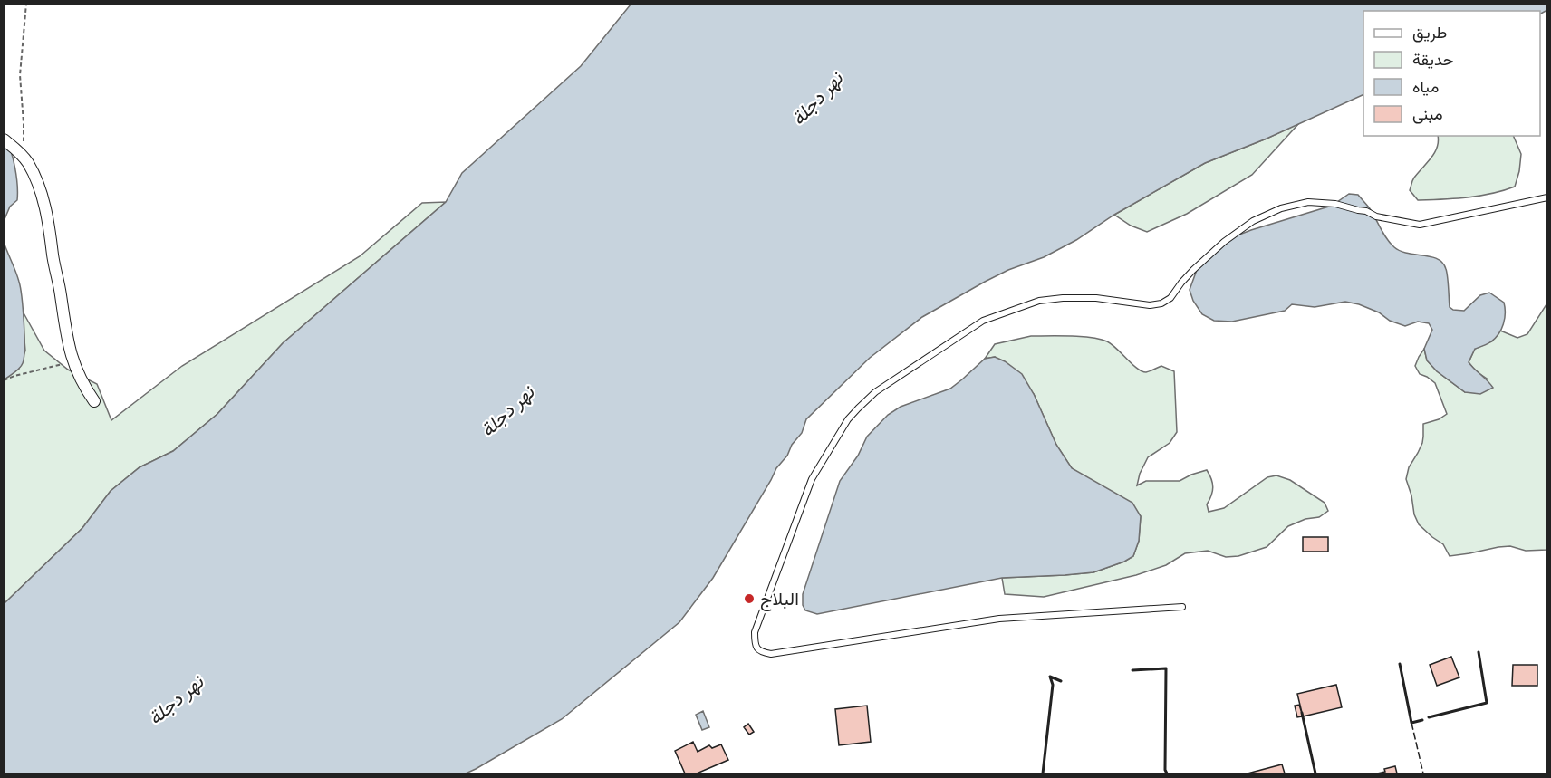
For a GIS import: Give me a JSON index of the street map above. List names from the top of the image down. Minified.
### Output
{"water":["نهر دجلة"],"places":["البلاج"],"legend":["طريق","حديقة","مياه","مبنى"]}
